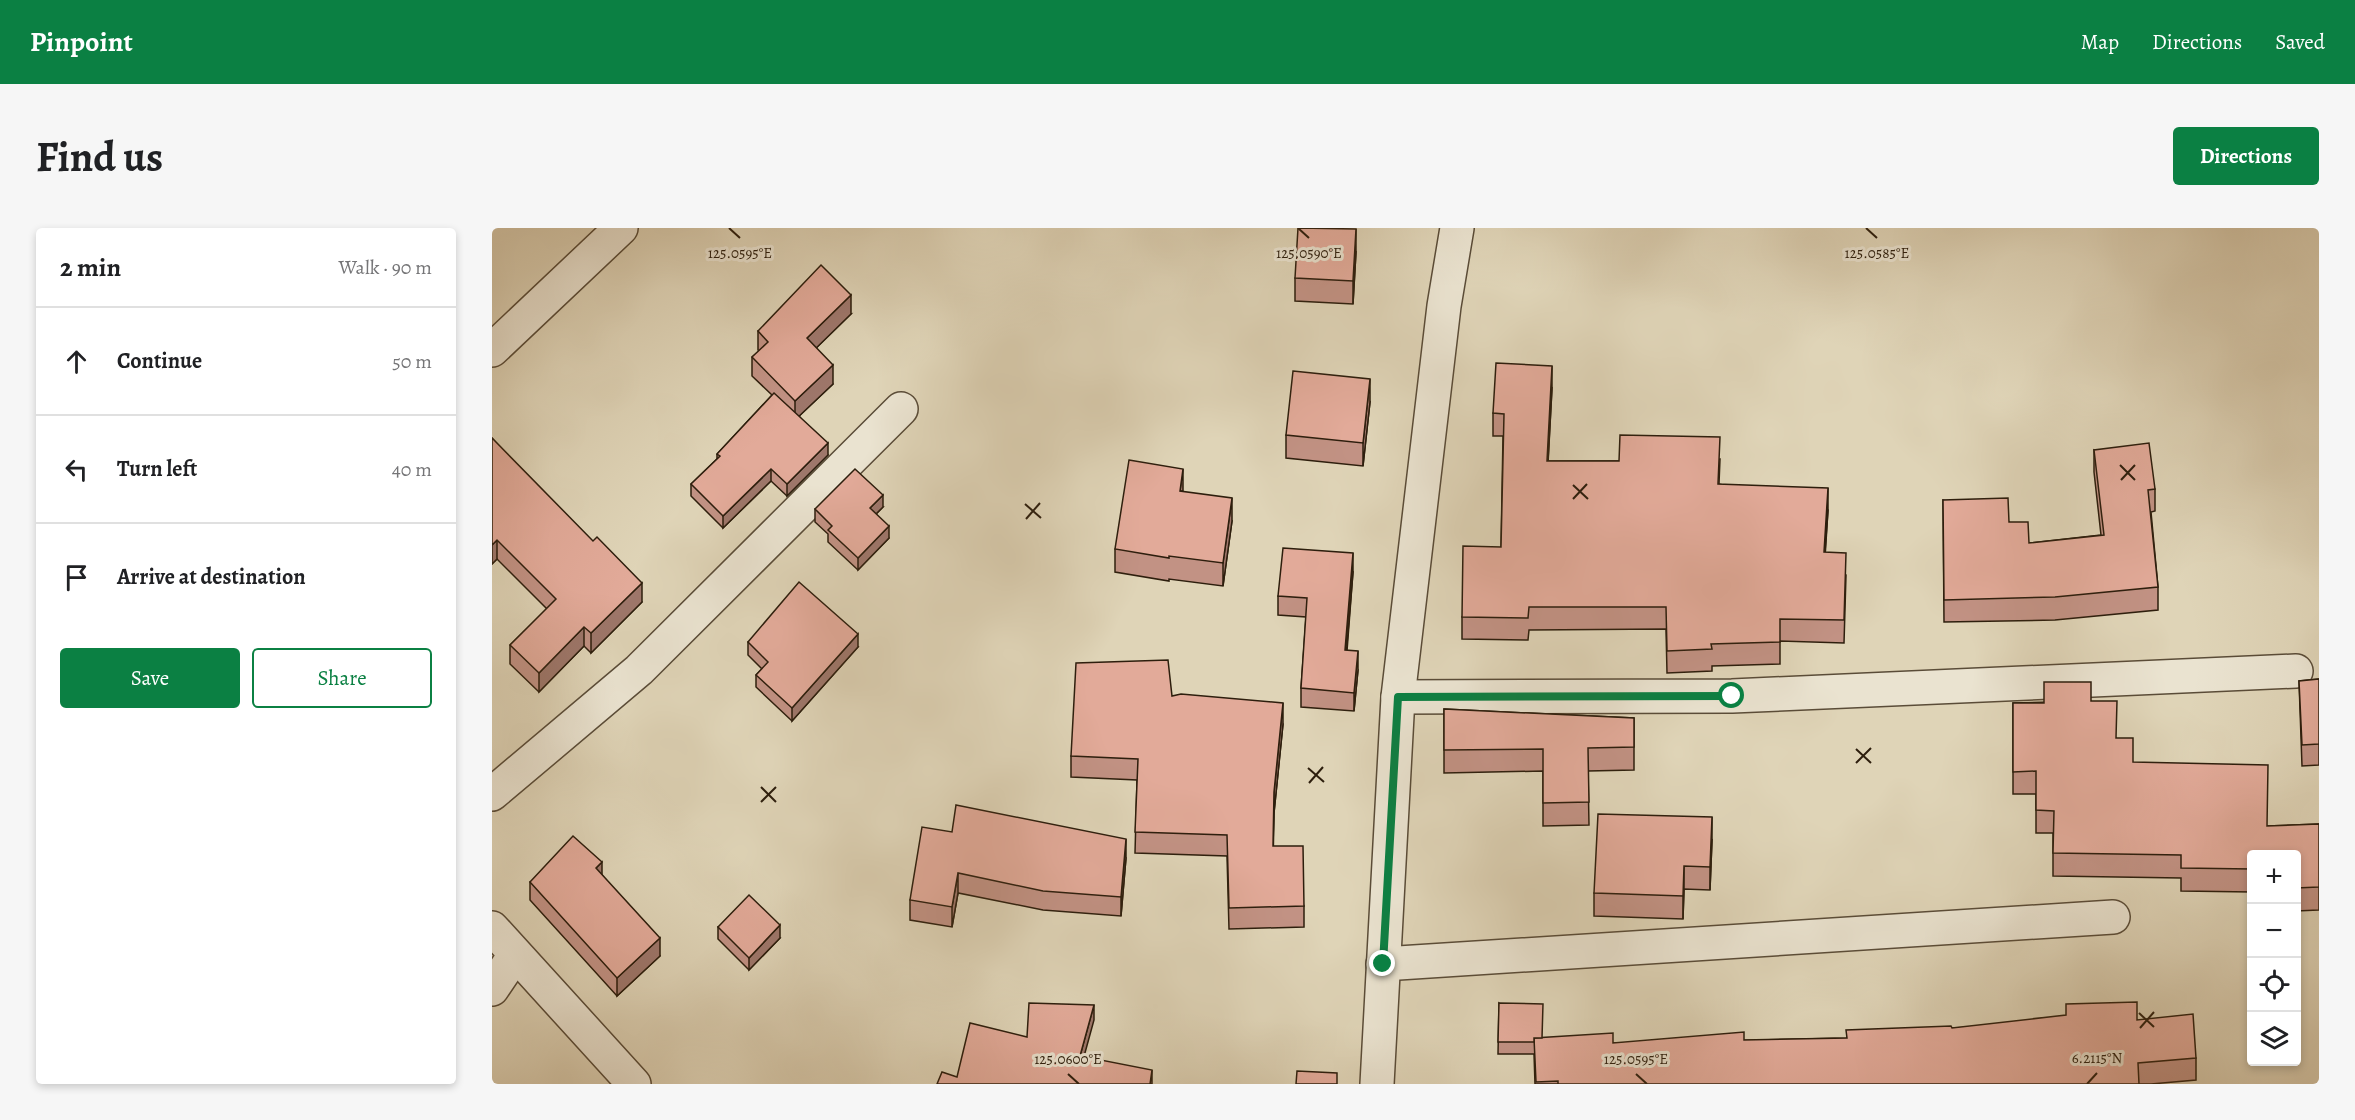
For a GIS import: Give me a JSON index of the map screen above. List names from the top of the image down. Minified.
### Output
{"page":{"header":"Pinpoint","nav":["Map","Directions","Saved"],"buttons":["Directions",["Save","Share"]],"title":"Find us","heading":["2 min","Walk · 90 m"],"list":[["Continue","50 m"],["Turn left","40 m"],"Arrive at destination"],"map_buttons":["+","−"]},"coordinates":["125.0595°E","125.0585°E","125.0590°E","6.2115°N","125.0600°E"]}
